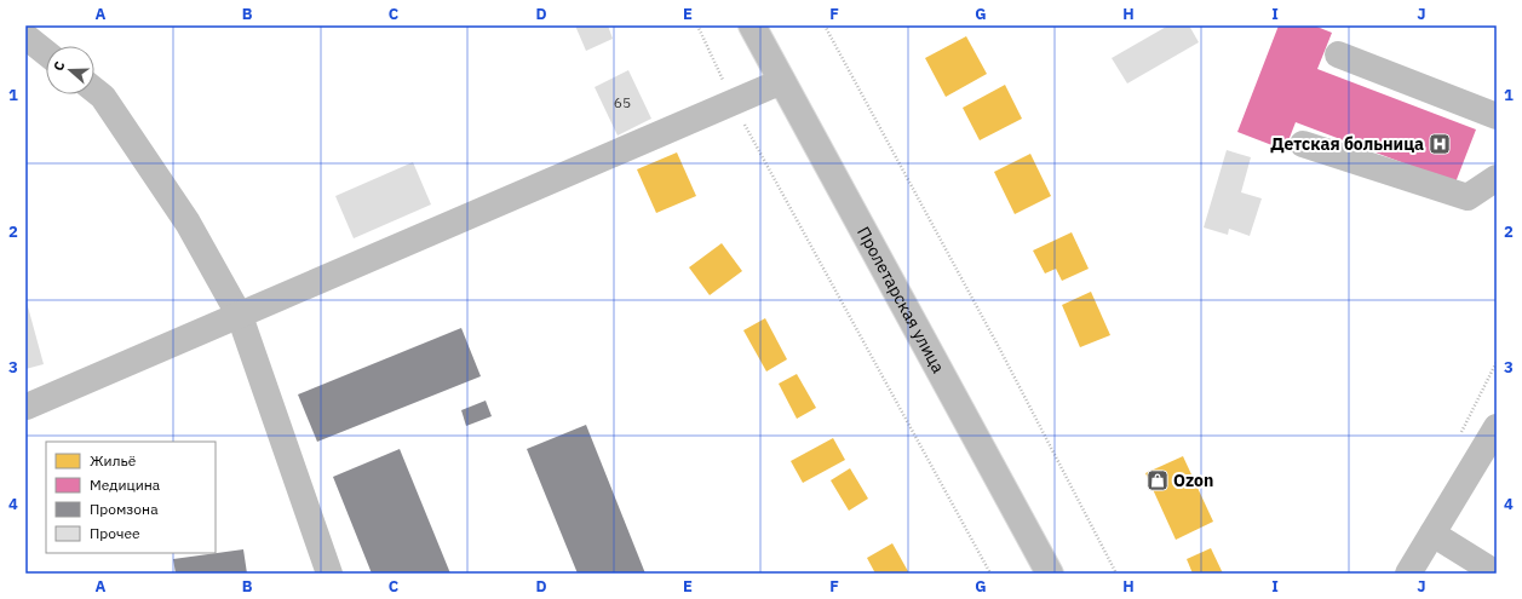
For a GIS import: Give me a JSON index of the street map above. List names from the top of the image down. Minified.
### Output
{"streets":{"main road":["Пролетарская улица"]},"places":{"hospital":["Детская больница"],"shop":["Ozon"]},"house_numbers":["65"],"legend":["Жильё","Медицина","Промзона","Прочее"],"north":"left","grid":{"columns":["A","B","C","D","E","F","G","H","I","J"],"rows":["1","2","3","4"]}}
